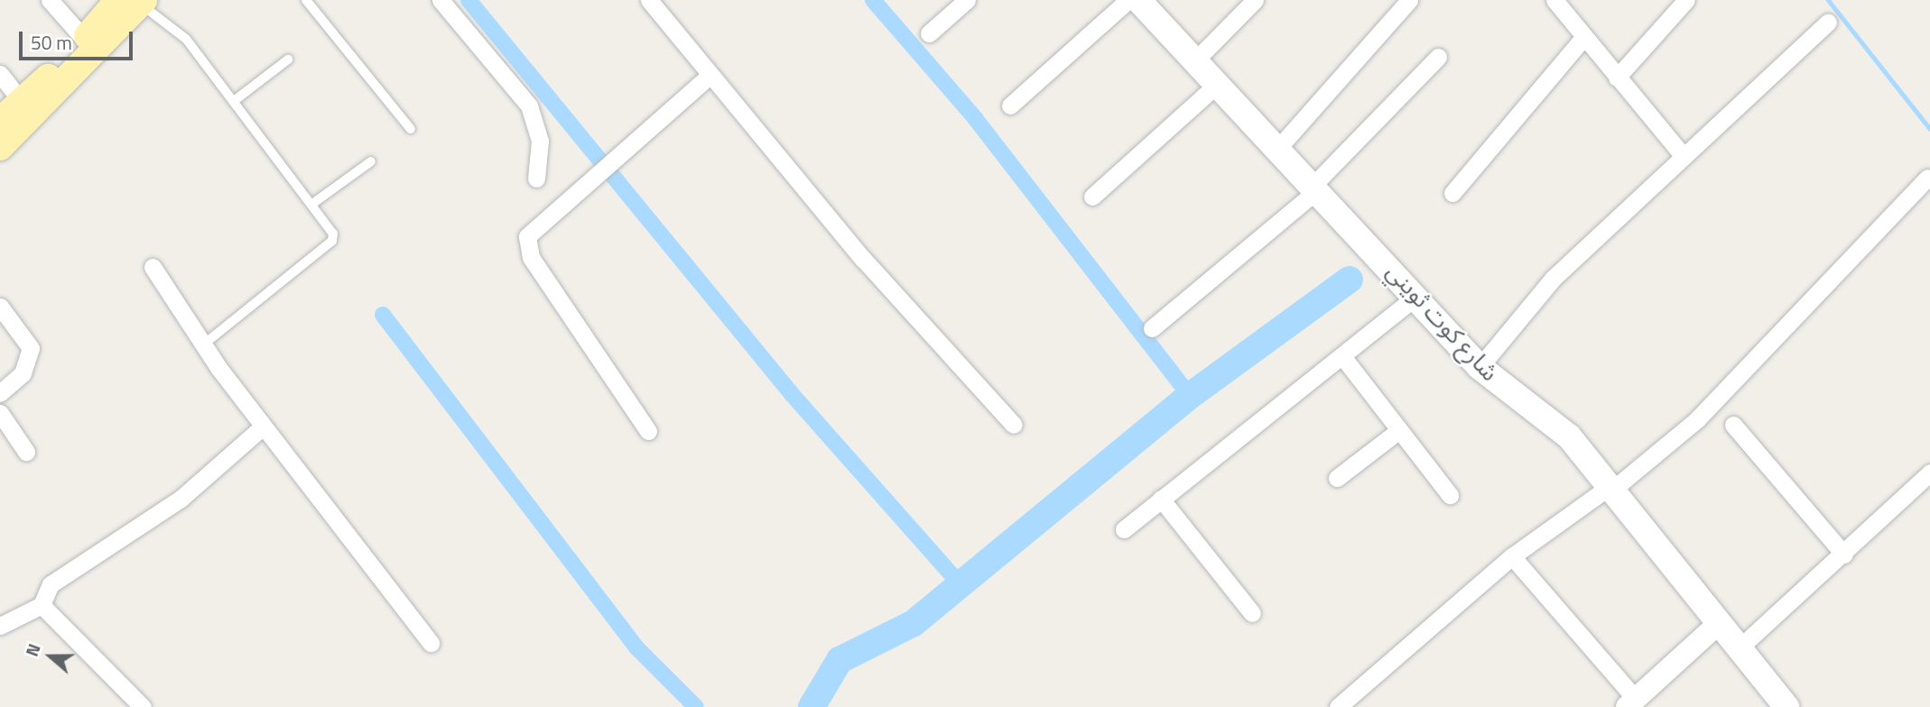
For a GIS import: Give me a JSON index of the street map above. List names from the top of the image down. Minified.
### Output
{"streets":{"main road":["شارع كوت ثويني"]},"scale_bar":"50 m","north":"left"}
